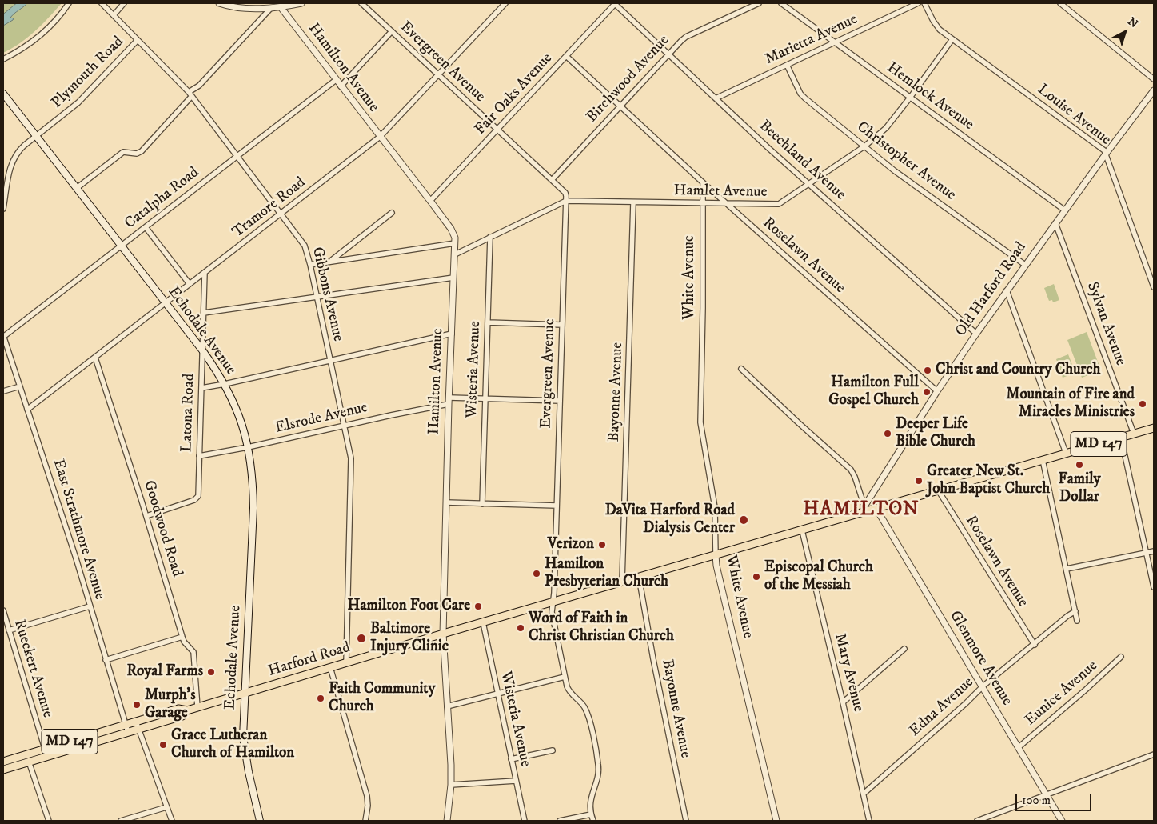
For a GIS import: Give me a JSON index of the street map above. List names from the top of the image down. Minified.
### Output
{"streets":{"main road":["Echodale Avenue","MD 147","Harford Road"],"street":["Marietta Avenue","Evergreen Avenue","Hamilton Avenue","Plymouth Road","Birchwood Avenue","Fair Oaks Avenue","Hemlock Avenue","Louise Avenue","Beechland Avenue","Christopher Avenue","Hamlet Avenue","Catalpha Road","Tramore Road","Roselawn Avenue","White Avenue","Old Harford Road","Gibbons Avenue","Sylvan Avenue","Wisteria Avenue","Bayonne Avenue","Latona Road","Elsrode Avenue","Goodwood Road","East Strathmore Avenue","Glenmore Avenue","Rueckert Avenue","Mary Avenue","Eunice Avenue","Edna Avenue"]},"crossings":[["Marietta Avenue","Hemlock Avenue"],["Marietta Avenue","Beechland Avenue"],["Marietta Avenue","Christopher Avenue"],["Evergreen Avenue","Birchwood Avenue"],["Evergreen Avenue","Fair Oaks Avenue"],["Evergreen Avenue","Hamlet Avenue"],["Evergreen Avenue","Tramore Road"],["Evergreen Avenue","Elsrode Avenue"],["Evergreen Avenue","Harford Road"],["Hamilton Avenue","Fair Oaks Avenue"],["Hamilton Avenue","Hamlet Avenue"],["Hamilton Avenue","Catalpha Road"],["Hamilton Avenue","Tramore Road"],["Hamilton Avenue","Elsrode Avenue"],["Hamilton Avenue","Harford Road"],["Plymouth Road","Gibbons Avenue"],["Plymouth Road","Echodale Avenue"],["Birchwood Avenue","Beechland Avenue"],["Birchwood Avenue","Roselawn Avenue"],["Fair Oaks Avenue","Beechland Avenue"],["Fair Oaks Avenue","Roselawn Avenue"],["Hemlock Avenue","Hamlet Avenue"],["Hemlock Avenue","Old Harford Road"],["Louise Avenue","Hamlet Avenue"],["Louise Avenue","Old Harford Road"],["Beechland Avenue","Hamlet Avenue"],["Beechland Avenue","Old Harford Road"],["Christopher Avenue","Hamlet Avenue"],["Christopher Avenue","Old Harford Road"],["Hamlet Avenue","Roselawn Avenue"],["Hamlet Avenue","White Avenue"],["Hamlet Avenue","Wisteria Avenue"],["Hamlet Avenue","Bayonne Avenue"],["Catalpha Road","Gibbons Avenue"],["Catalpha Road","Echodale Avenue"],["Catalpha Road","East Strathmore Avenue"],["Tramore Road","Gibbons Avenue"],["Tramore Road","Echodale Avenue"],["Tramore Road","Latona Road"],["Tramore Road","Goodwood Road"],["Tramore Road","East Strathmore Avenue"],["Roselawn Avenue","White Avenue"],["Roselawn Avenue","Old Harford Road"],["Roselawn Avenue","Harford Road"],["Roselawn Avenue","Edna Avenue"],["White Avenue","Harford Road"],["Old Harford Road","Sylvan Avenue"],["Old Harford Road","Harford Road"],["Gibbons Avenue","Elsrode Avenue"],["Gibbons Avenue","Harford Road"],["Sylvan Avenue","Harford Road"],["Echodale Avenue","Latona Road"],["Echodale Avenue","Elsrode Avenue"],["Echodale Avenue","Harford Road"],["Wisteria Avenue","Elsrode Avenue"],["Wisteria Avenue","Harford Road"],["Bayonne Avenue","Harford Road"],["Latona Road","Elsrode Avenue"],["Latona Road","Goodwood Road"],["Goodwood Road","Harford Road"],["East Strathmore Avenue","Harford Road"],["Glenmore Avenue","Harford Road"],["Glenmore Avenue","Eunice Avenue"],["Glenmore Avenue","Edna Avenue"],["Harford Road","Rueckert Avenue"],["Harford Road","Mary Avenue"],["Mary Avenue","Edna Avenue"]],"districts":["HAMILTON"],"places":["Christ and Country Church","Hamilton Full Gospel Church","Mountain of Fire and Miracles Ministries","Deeper Life Bible Church","Family Dollar","Greater New St. John Baptist Church","DaVita Harford Road Dialysis Center","Verizon","Hamilton Presbyterian Church","Episcopal Church of the Messiah","Hamilton Foot Care","Word of Faith in Christ Christian Church","Baltimore Injury Clinic","Royal Farms","Faith Community Church","Murph's Garage","Grace Lutheran Church of Hamilton"],"scale_bar":"100 m","north":"top right"}
